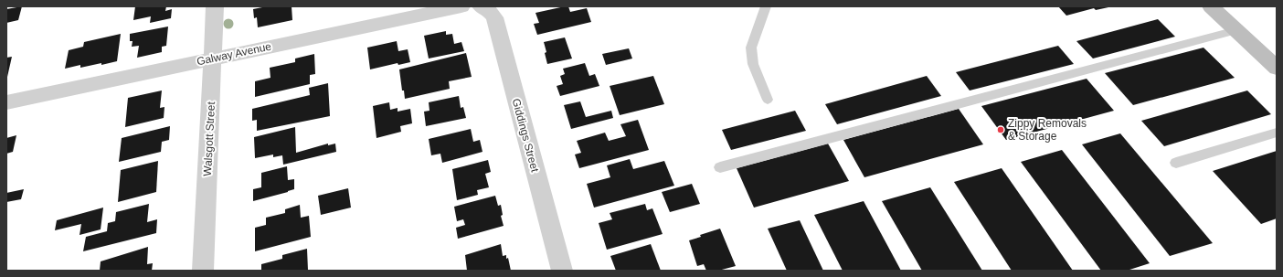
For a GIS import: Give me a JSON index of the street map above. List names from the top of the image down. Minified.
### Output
{"streets":{"street":["Galway Avenue","Giddings Street","Walsgott Street"]},"crossings":[["Galway Avenue","Walsgott Street"]],"places":["Zippy Removals & Storage"]}
